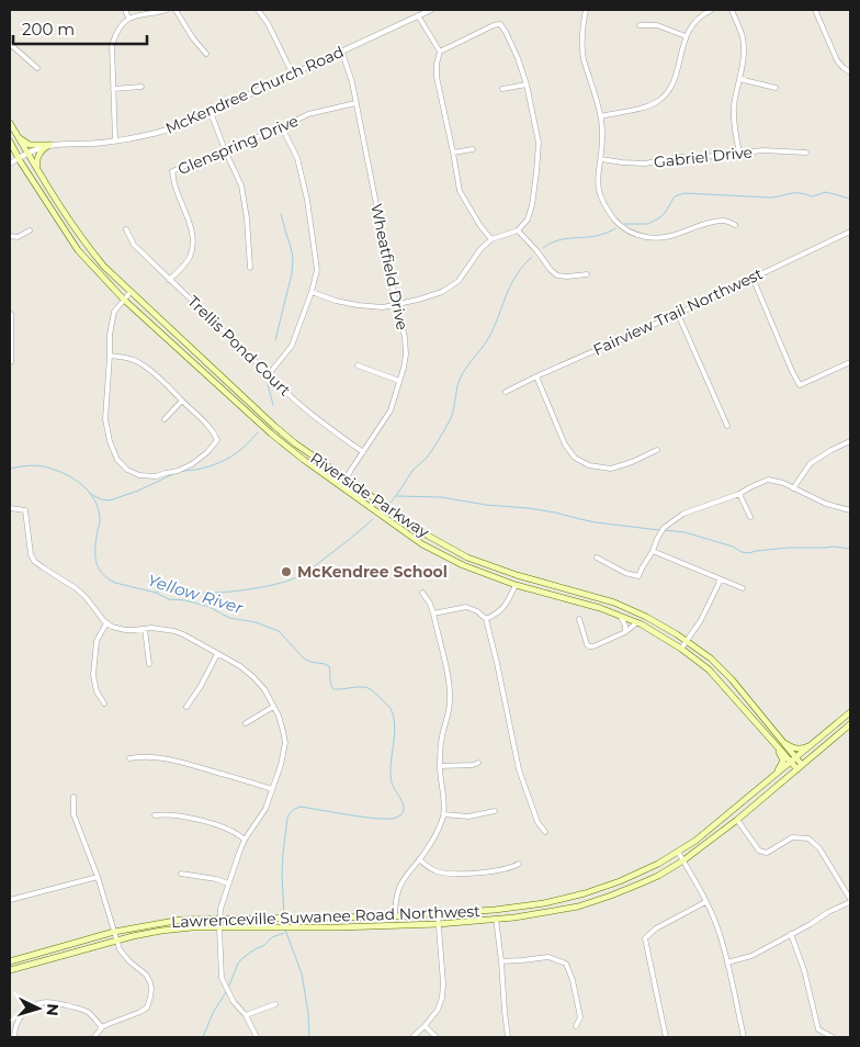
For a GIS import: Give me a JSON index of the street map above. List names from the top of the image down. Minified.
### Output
{"streets":{"main road":["Riverside Parkway","Lawrenceville Suwanee Road Northwest"],"street":["McKendree Church Road","Glenspring Drive","Gabriel Drive","Wheatfield Drive","Fairview Trail Northwest","Trellis Pond Court"]},"crossings":[["McKendree Church Road","Wheatfield Drive"],["McKendree Church Road","Riverside Parkway"],["Glenspring Drive","Wheatfield Drive"],["Glenspring Drive","Trellis Pond Court"],["Wheatfield Drive","Trellis Pond Court"],["Wheatfield Drive","Riverside Parkway"],["Riverside Parkway","Lawrenceville Suwanee Road Northwest"]],"water":["Yellow River"],"places":["McKendree School"],"scale_bar":"200 m","north":"right"}
